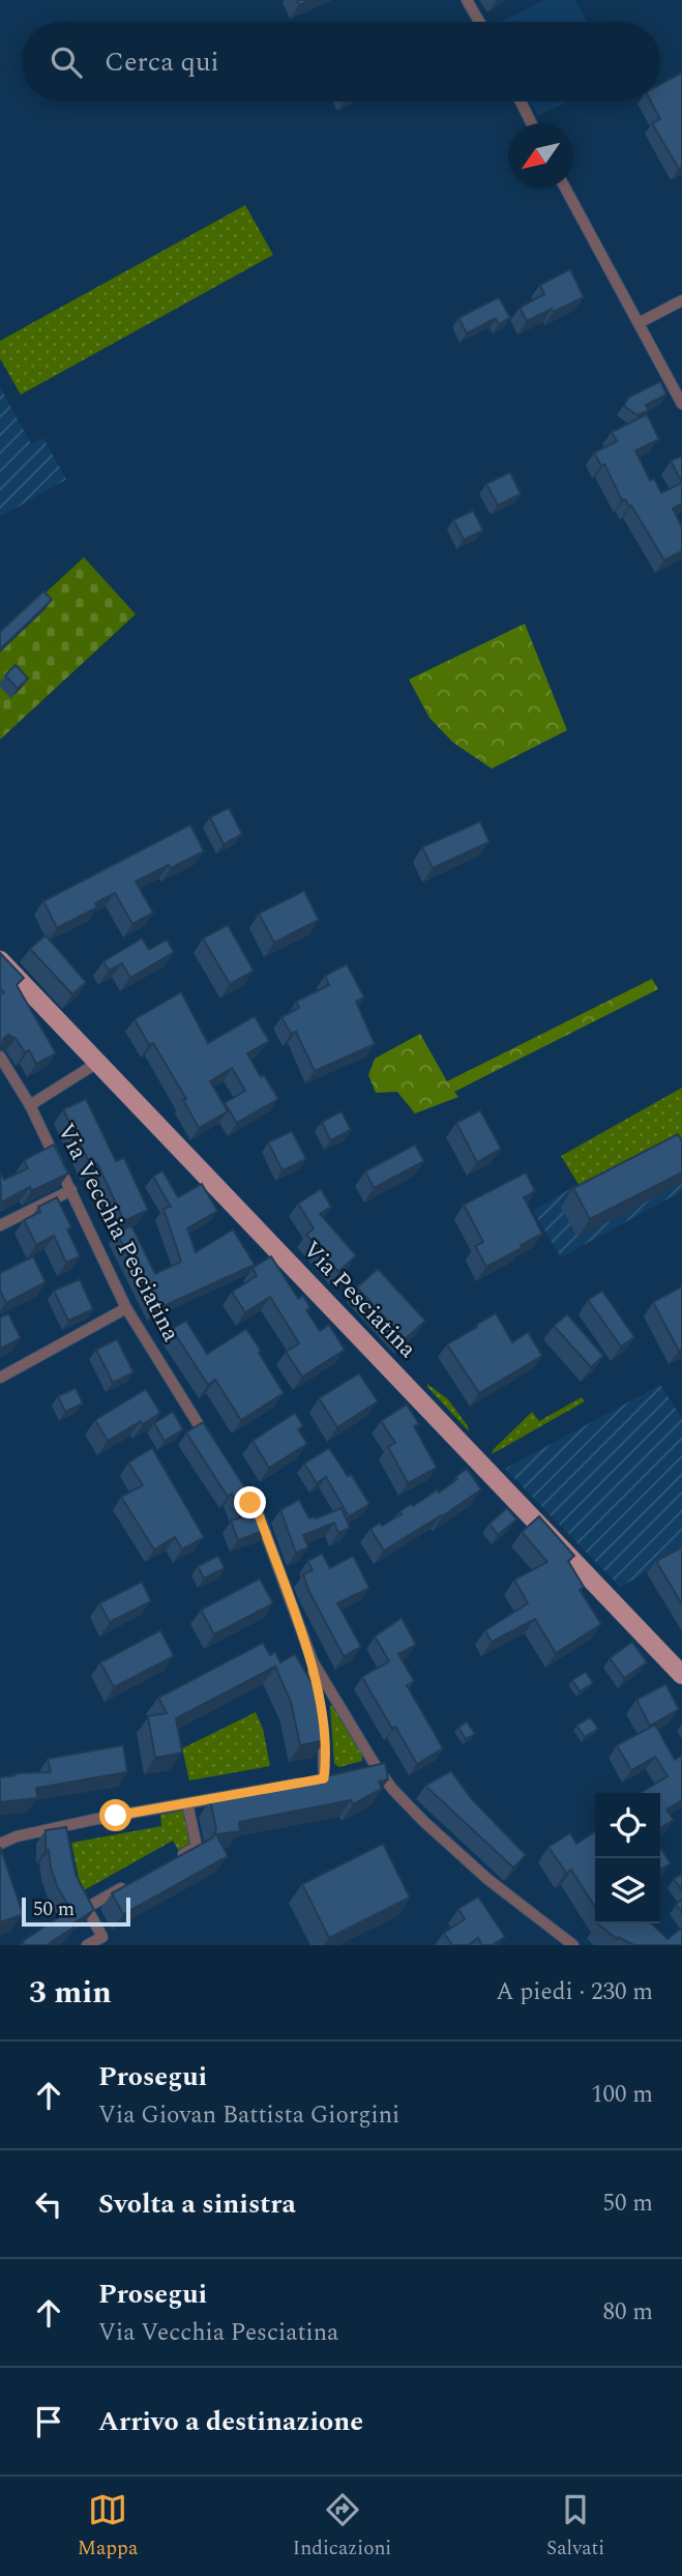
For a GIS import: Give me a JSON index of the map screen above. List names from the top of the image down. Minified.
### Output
{"streets":{"main road":["Via Pesciatina"],"street":["Via Vecchia Pesciatina"]},"scale_bar":"50 m","north":"bottom left","page":{"search":"Cerca qui","scale":"50 m","heading":["3 min","A piedi · 230 m"],"list":[["Prosegui","Via Giovan Battista Giorgini","100 m"],["Svolta a sinistra","50 m"],["Prosegui","Via Vecchia Pesciatina","80 m"],"Arrivo a destinazione"],"nav":["Mappa","Indicazioni","Salvati"]}}
